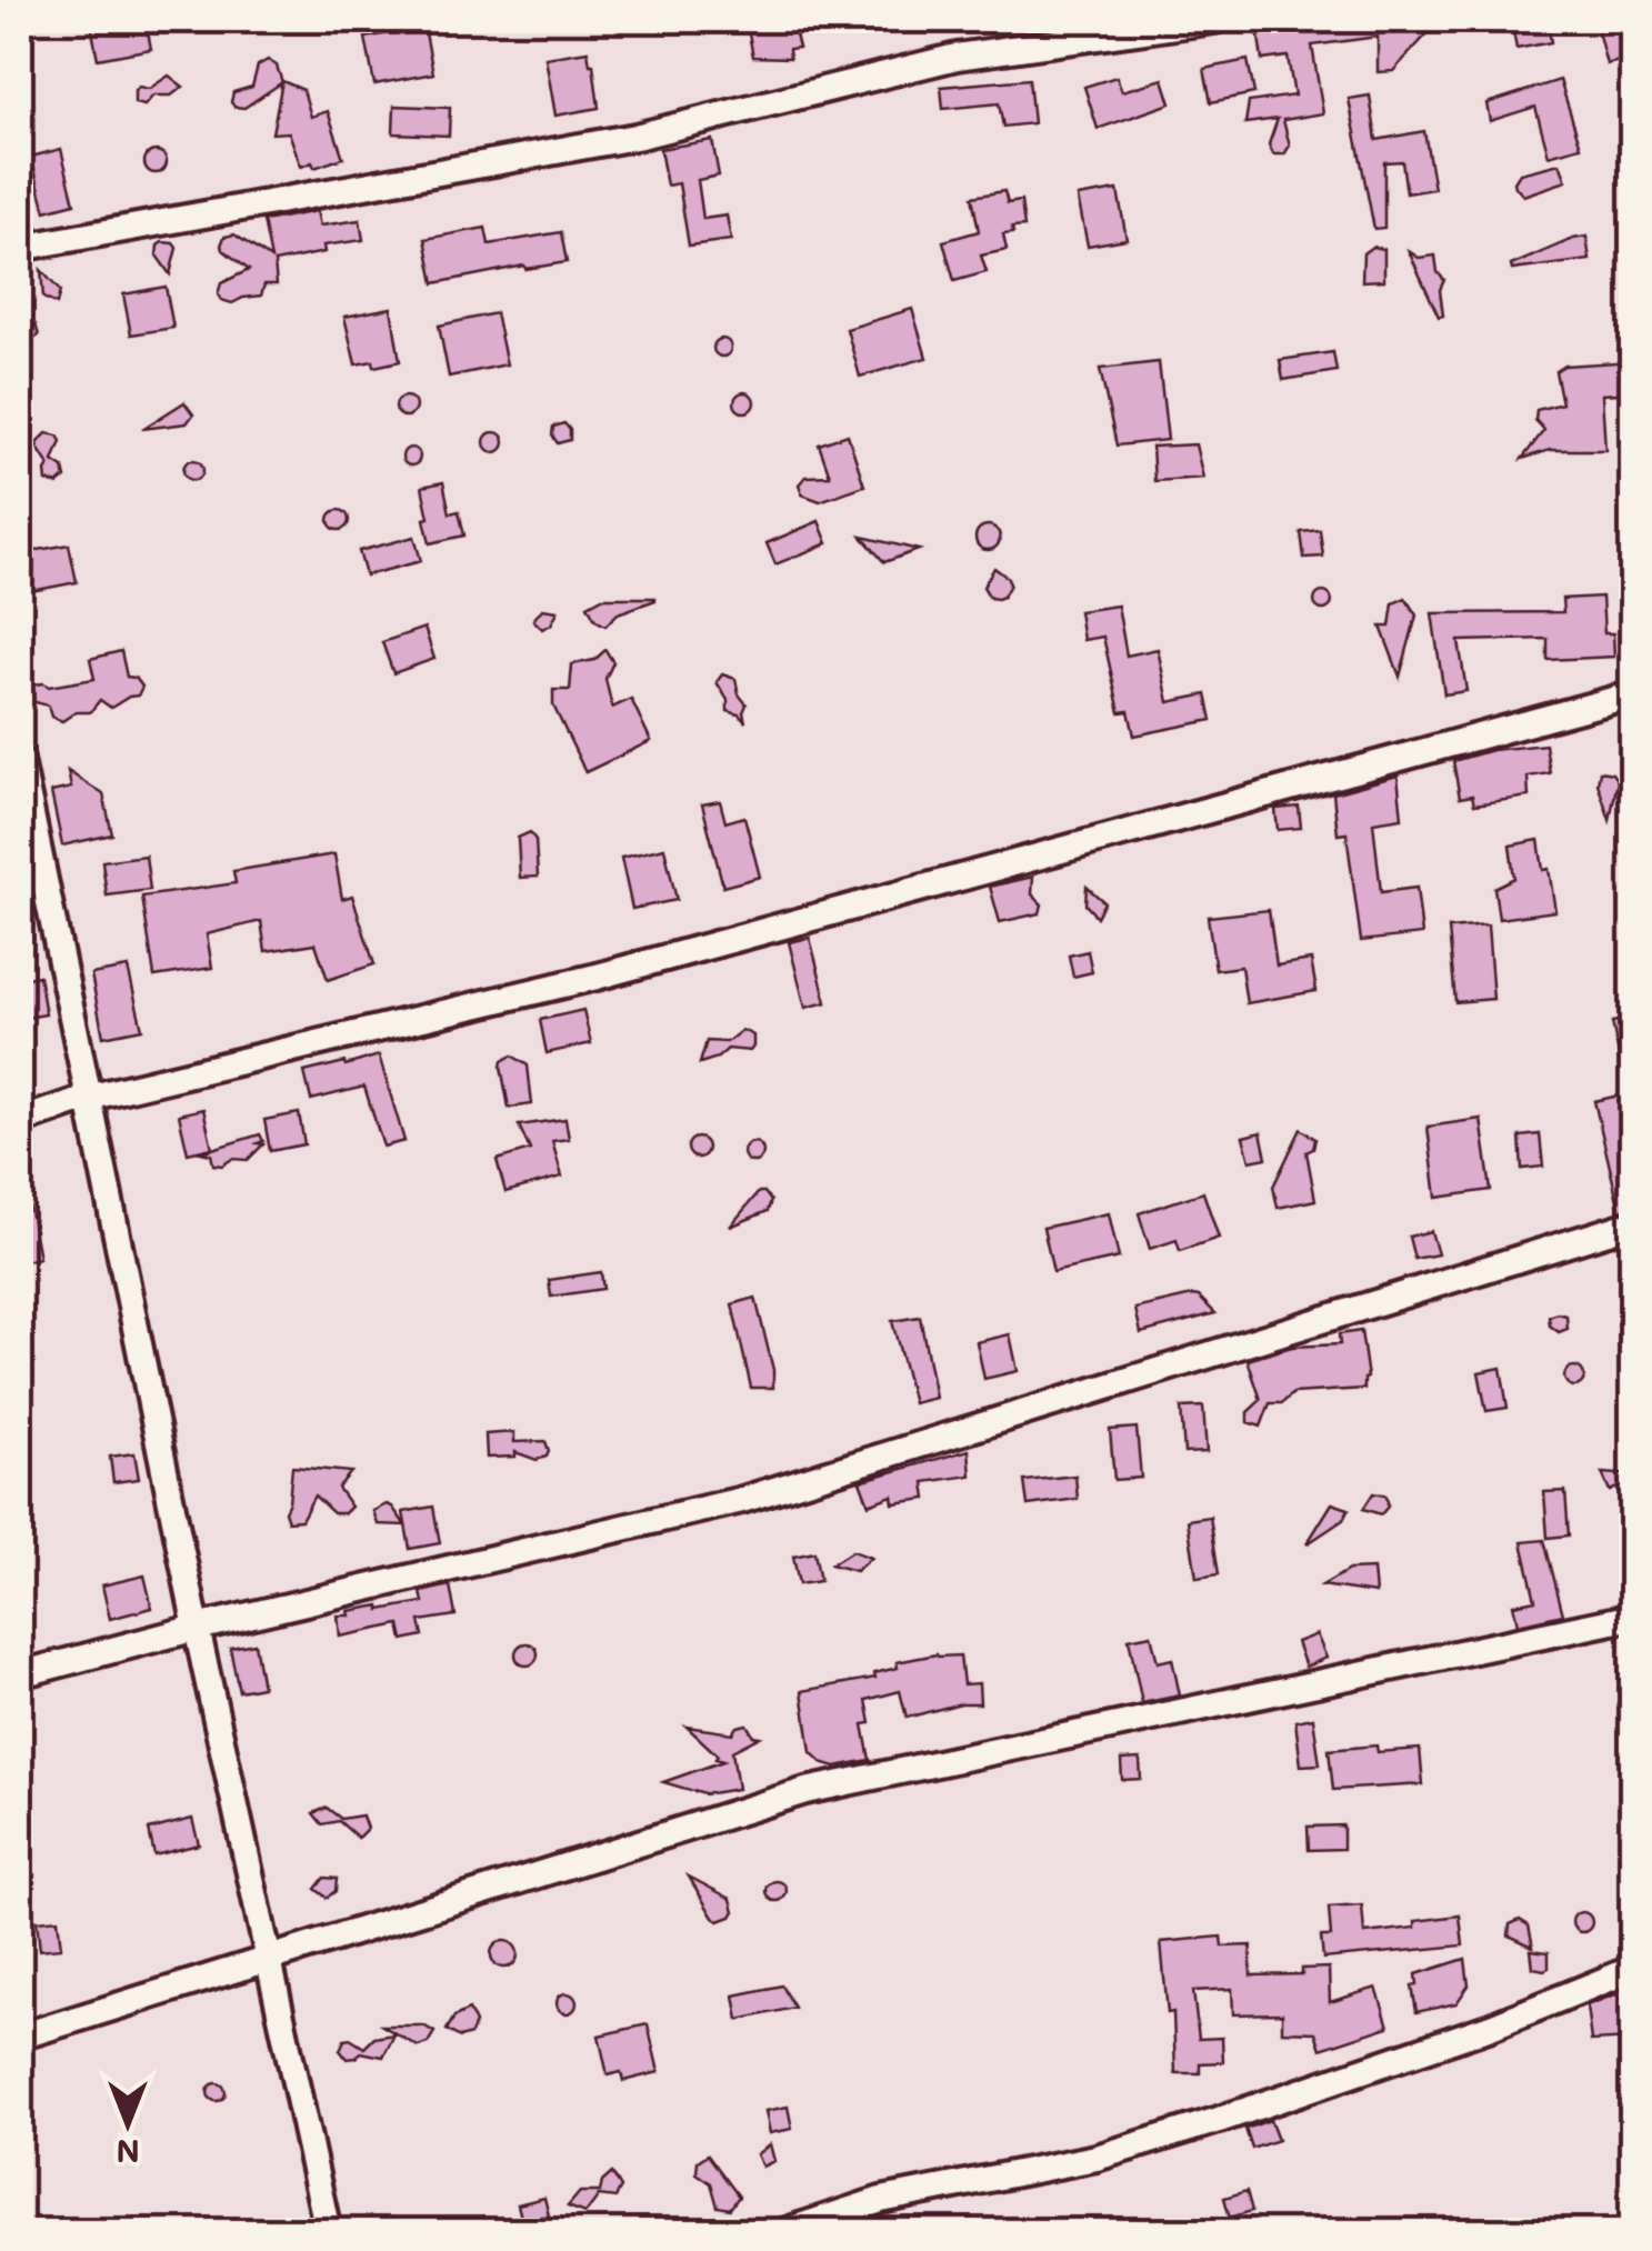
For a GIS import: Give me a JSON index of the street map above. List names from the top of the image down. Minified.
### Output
{"north":"bottom"}
